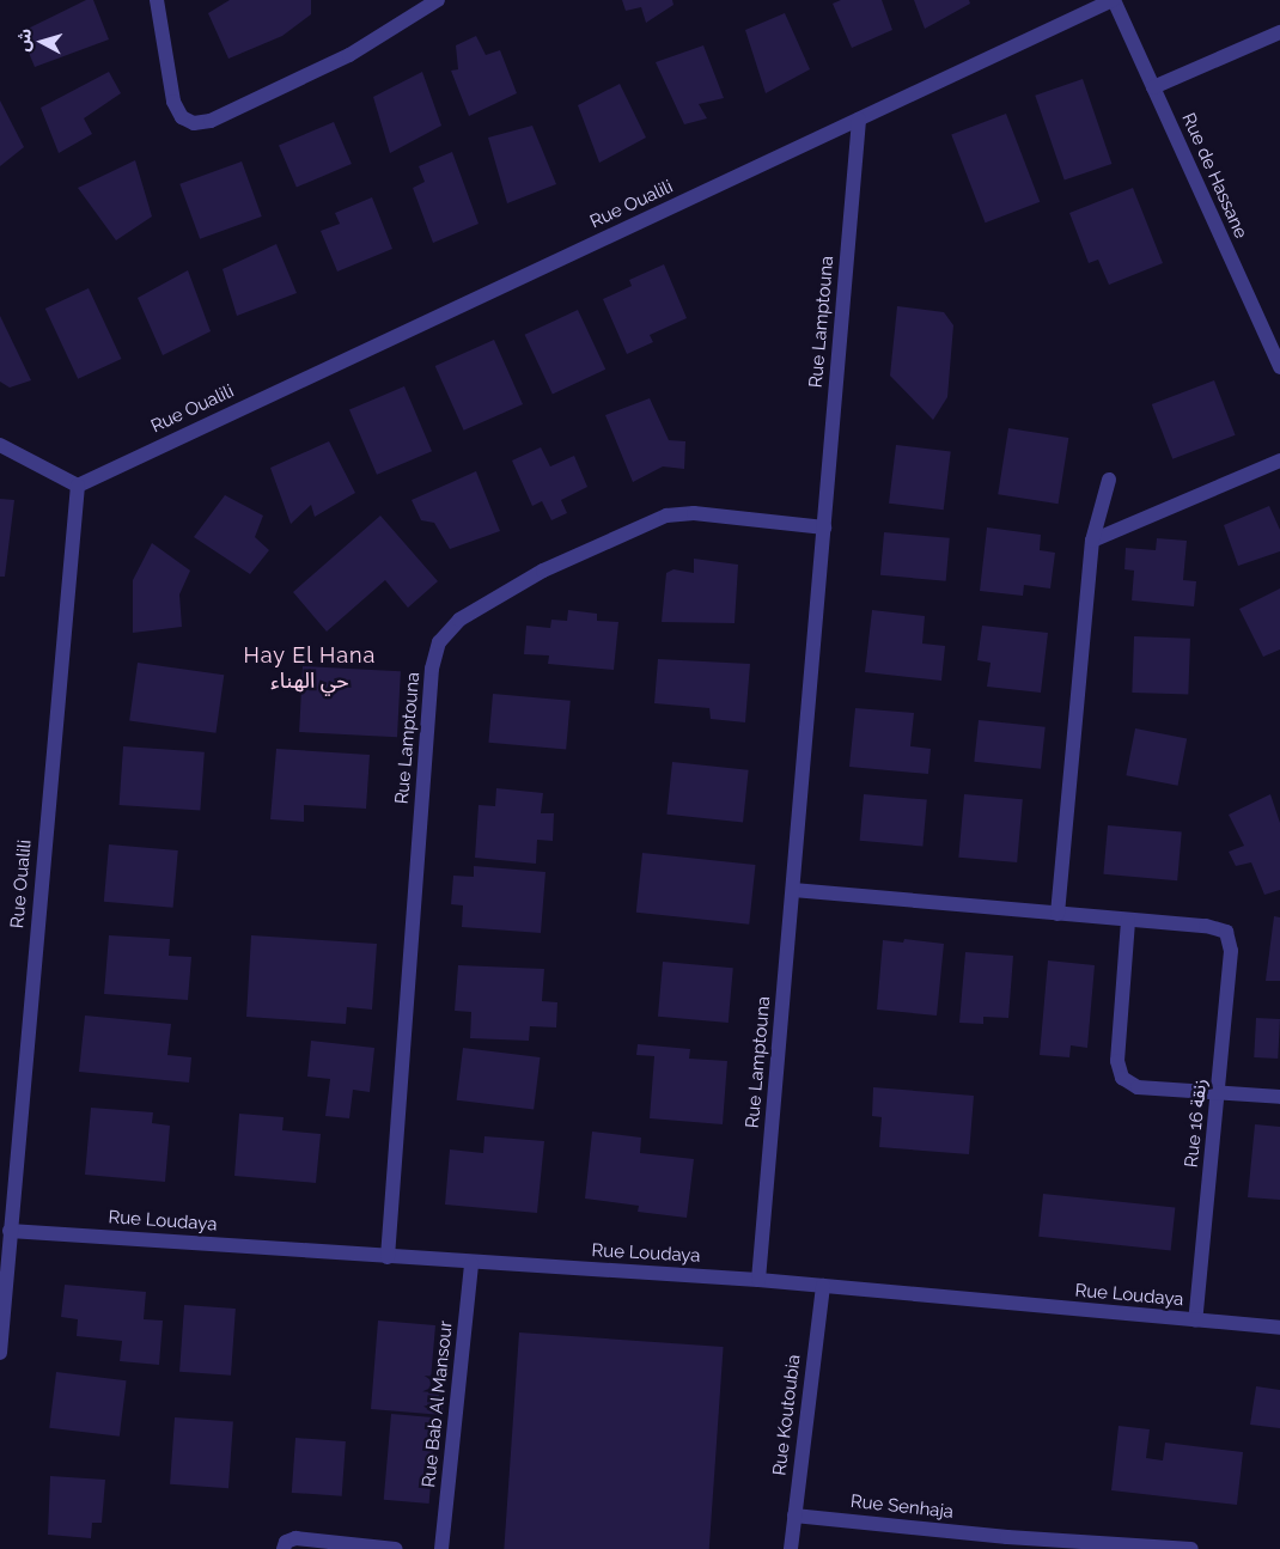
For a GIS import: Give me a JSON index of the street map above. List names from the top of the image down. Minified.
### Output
{"streets":{"street":["Rue de Hassane","Rue Oualili","Rue Lamptouna","Rue 16 زنقة","Rue Loudaya","Rue Bab Al Mansour","Rue Koutoubia","Rue Senhaja"]},"crossings":[["Rue de Hassane","Rue Oualili"],["Rue Oualili","Rue Lamptouna"],["Rue Oualili","Rue Loudaya"],["Rue Lamptouna","Rue Loudaya"],["Rue 16 زنقة","Rue Loudaya"],["Rue Loudaya","Rue Bab Al Mansour"],["Rue Loudaya","Rue Koutoubia"],["Rue Koutoubia","Rue Senhaja"]],"districts":["Hay El Hana حي الهناء"],"north":"left"}
